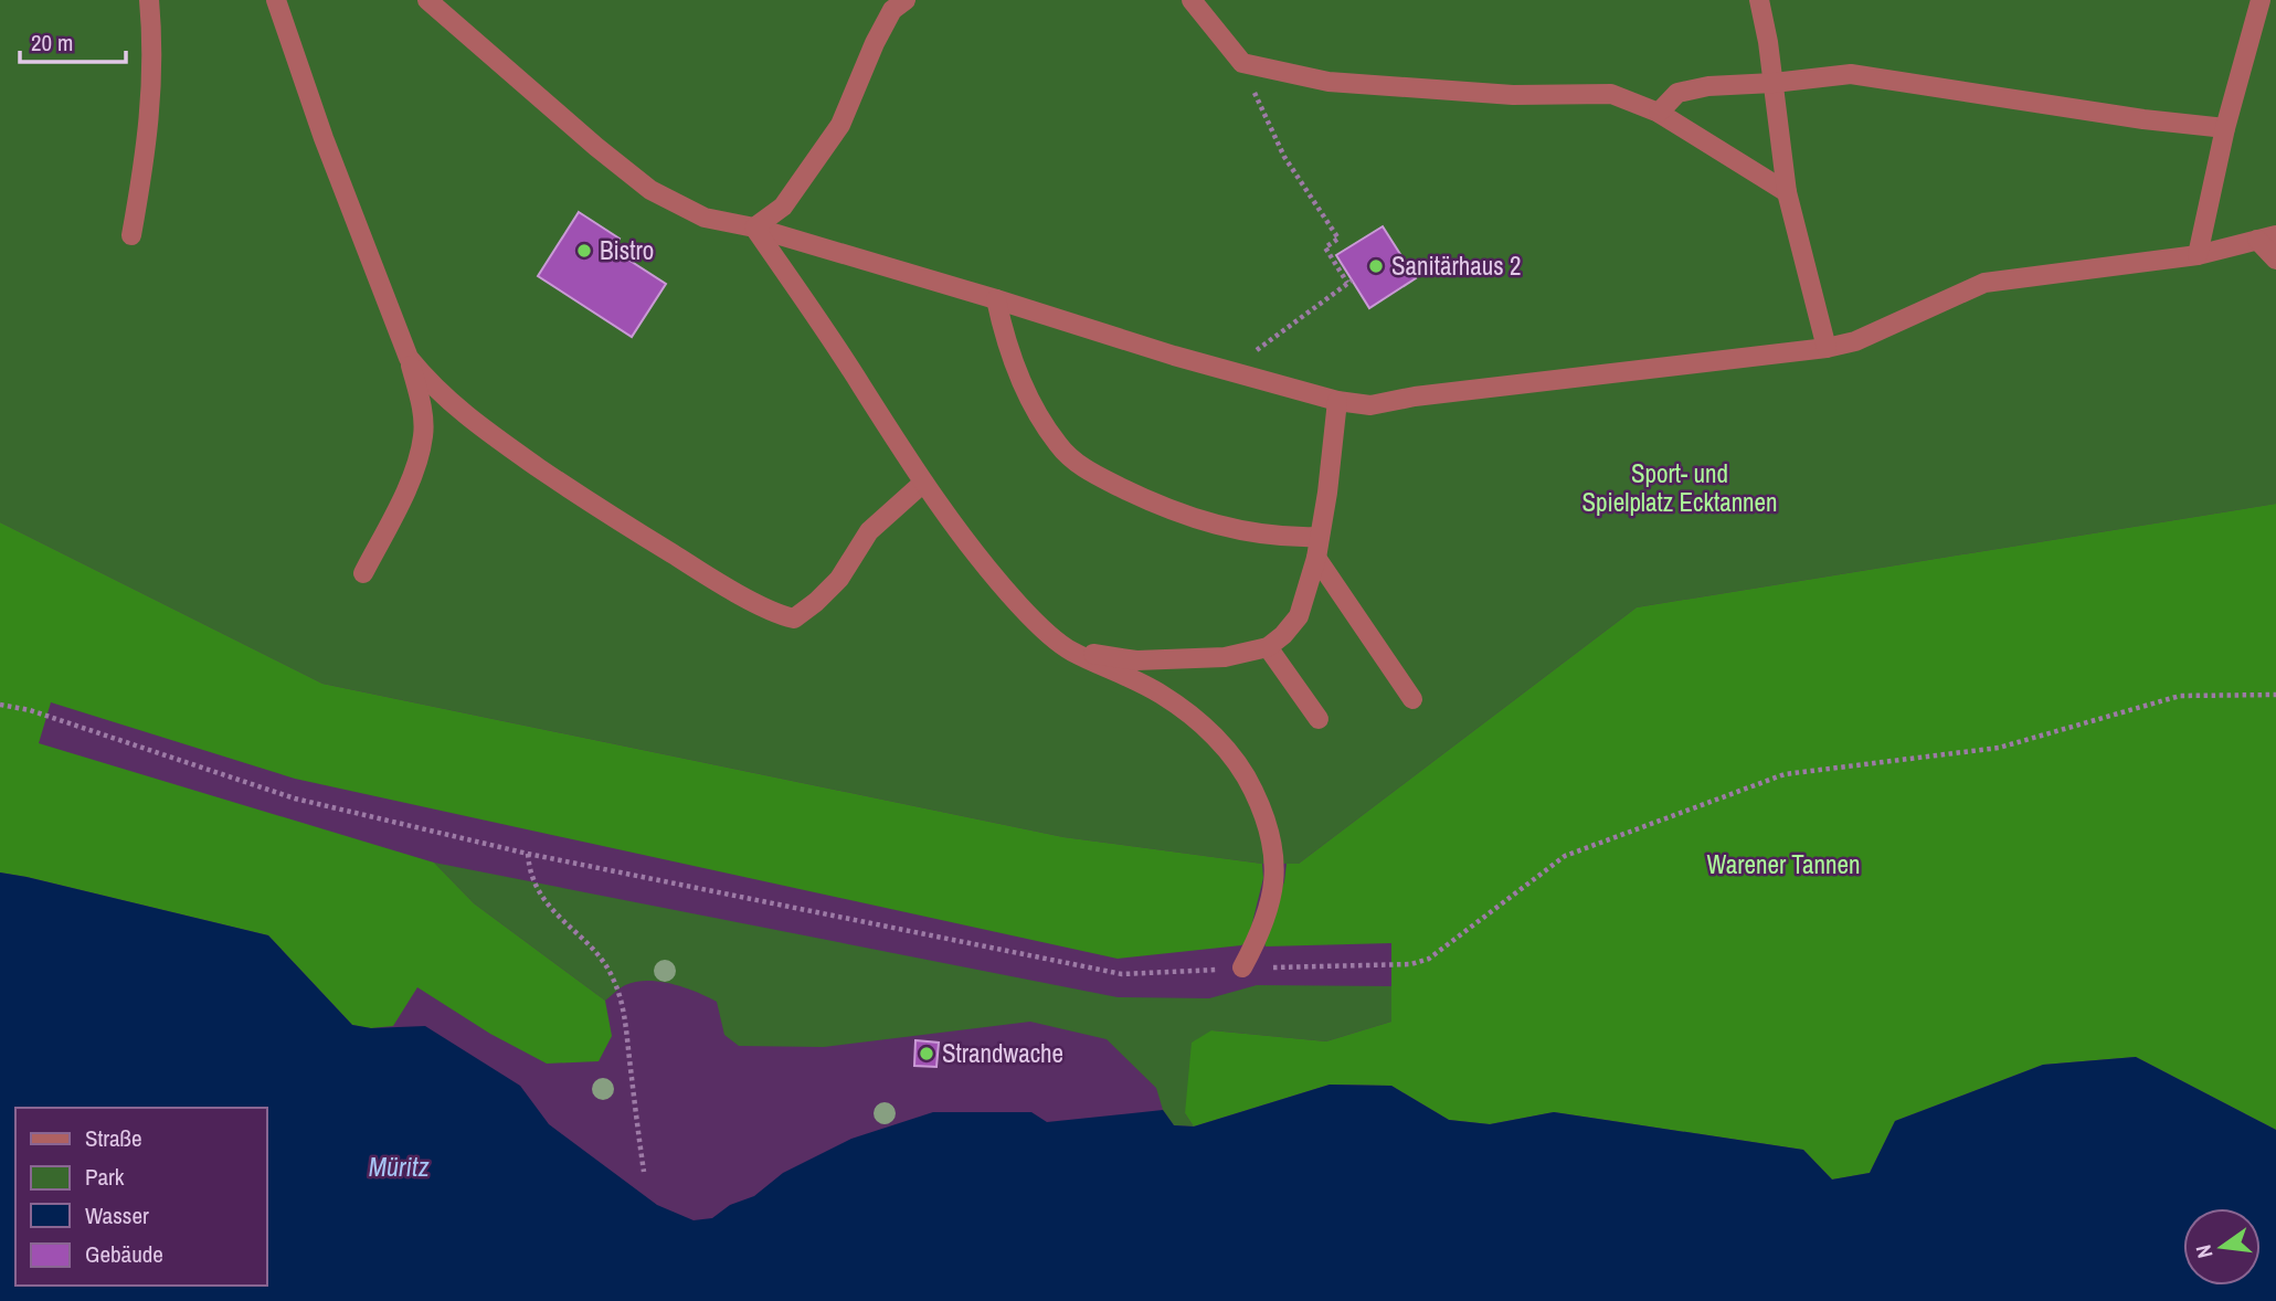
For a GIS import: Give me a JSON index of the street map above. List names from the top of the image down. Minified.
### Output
{"water":["Müritz"],"parks":["Sport- und Spielplatz Ecktannen","Warener Tannen"],"places":["Bistro","Sanitärhaus 2","Strandwache"],"legend":["Straße","Park","Wasser","Gebäude"],"scale_bar":"20 m","north":"left"}
